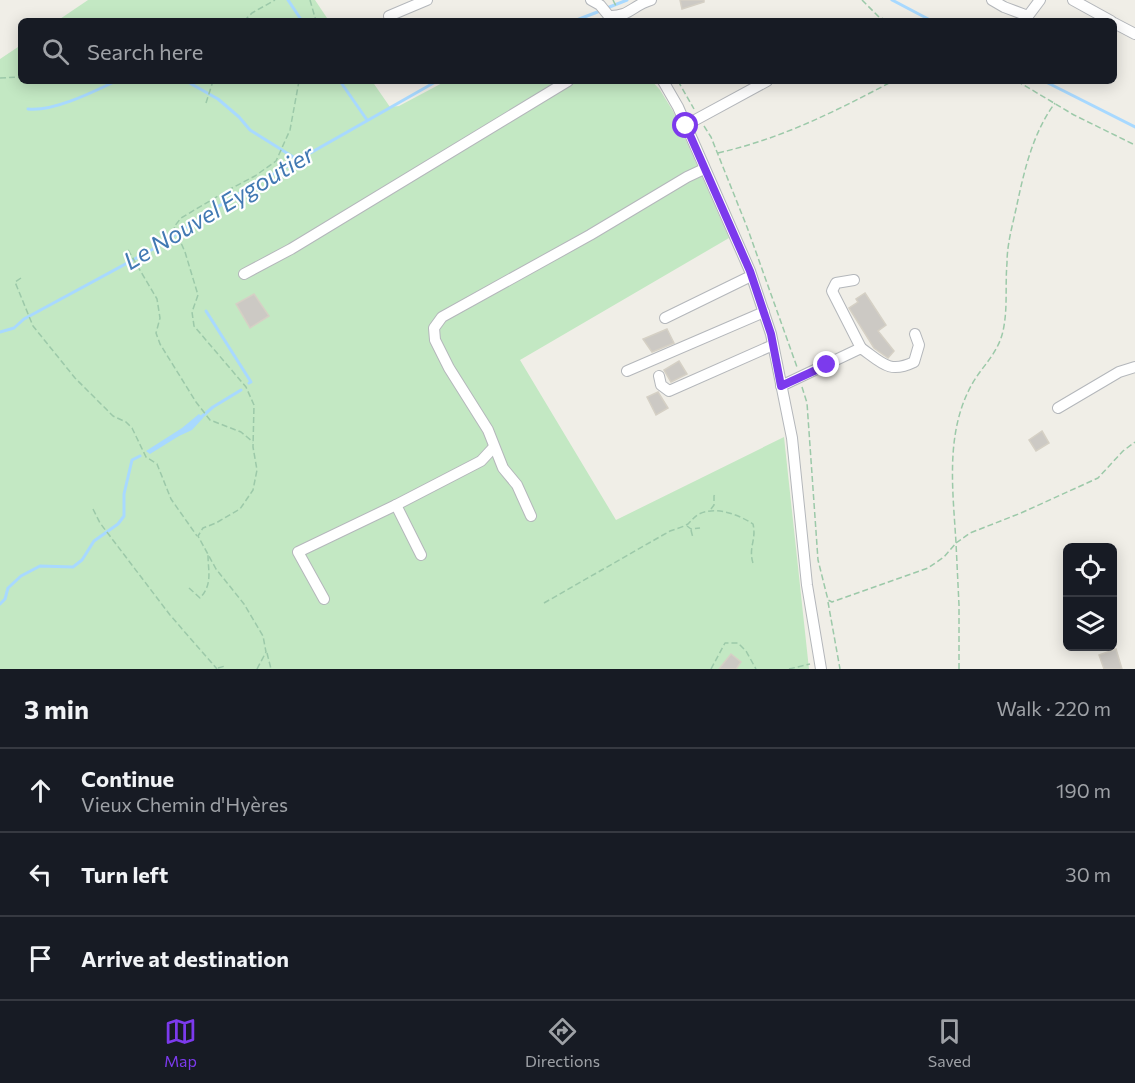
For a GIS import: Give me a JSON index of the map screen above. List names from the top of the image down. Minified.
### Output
{"water":["Le Nouvel Eygoutier"],"page":{"search":"Search here","heading":["3 min","Walk · 220 m"],"list":[["Continue","Vieux Chemin d'Hyères","190 m"],["Turn left","30 m"],"Arrive at destination"],"nav":["Map","Directions","Saved"]}}
